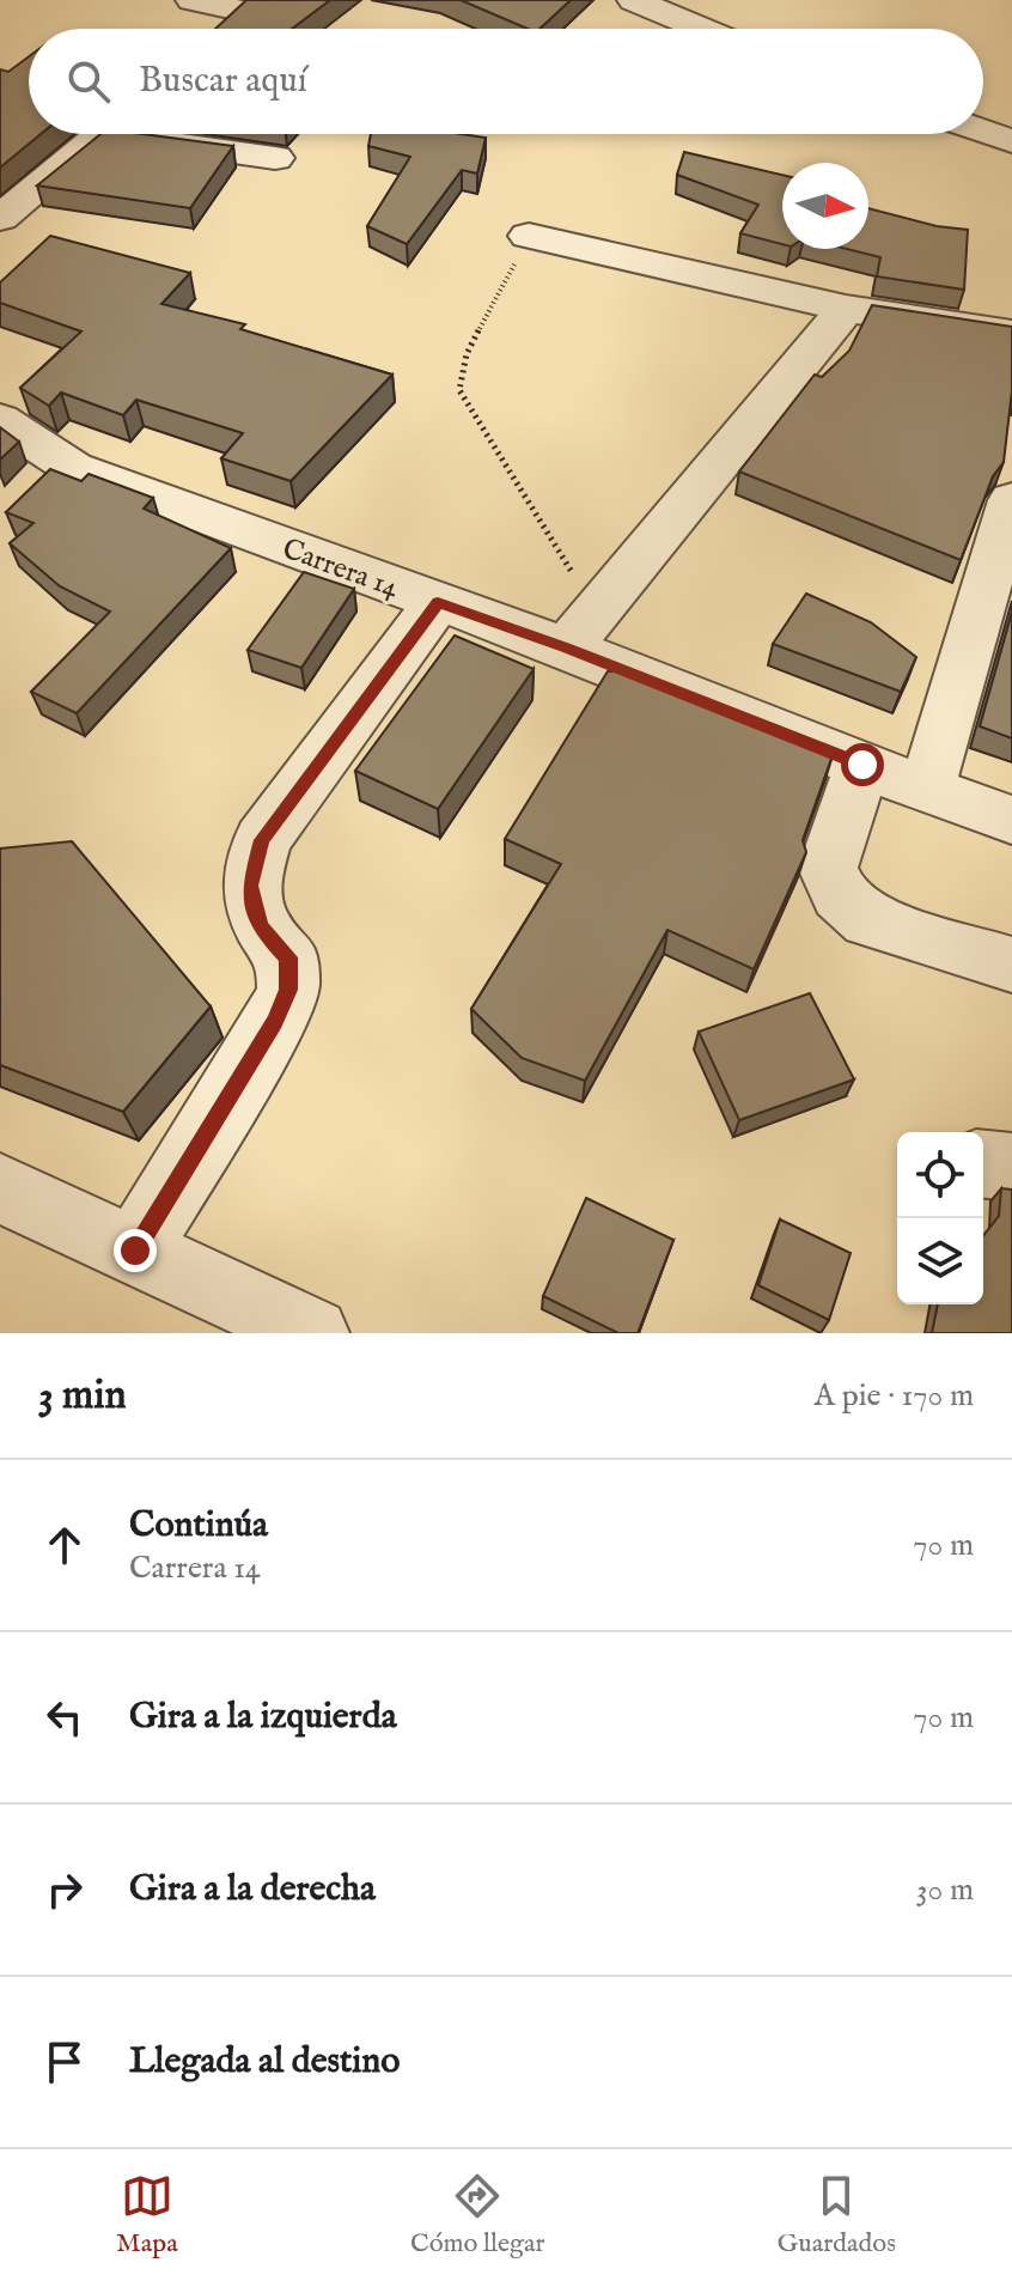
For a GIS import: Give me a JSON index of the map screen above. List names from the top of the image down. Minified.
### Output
{"streets":{"street":["Carrera 14"]},"north":"right","page":{"search":"Buscar aquí","heading":["3 min","A pie · 170 m"],"list":[["Continúa","Carrera 14","70 m"],["Gira a la izquierda","70 m"],["Gira a la derecha","30 m"],"Llegada al destino"],"nav":["Mapa","Cómo llegar","Guardados"]}}
